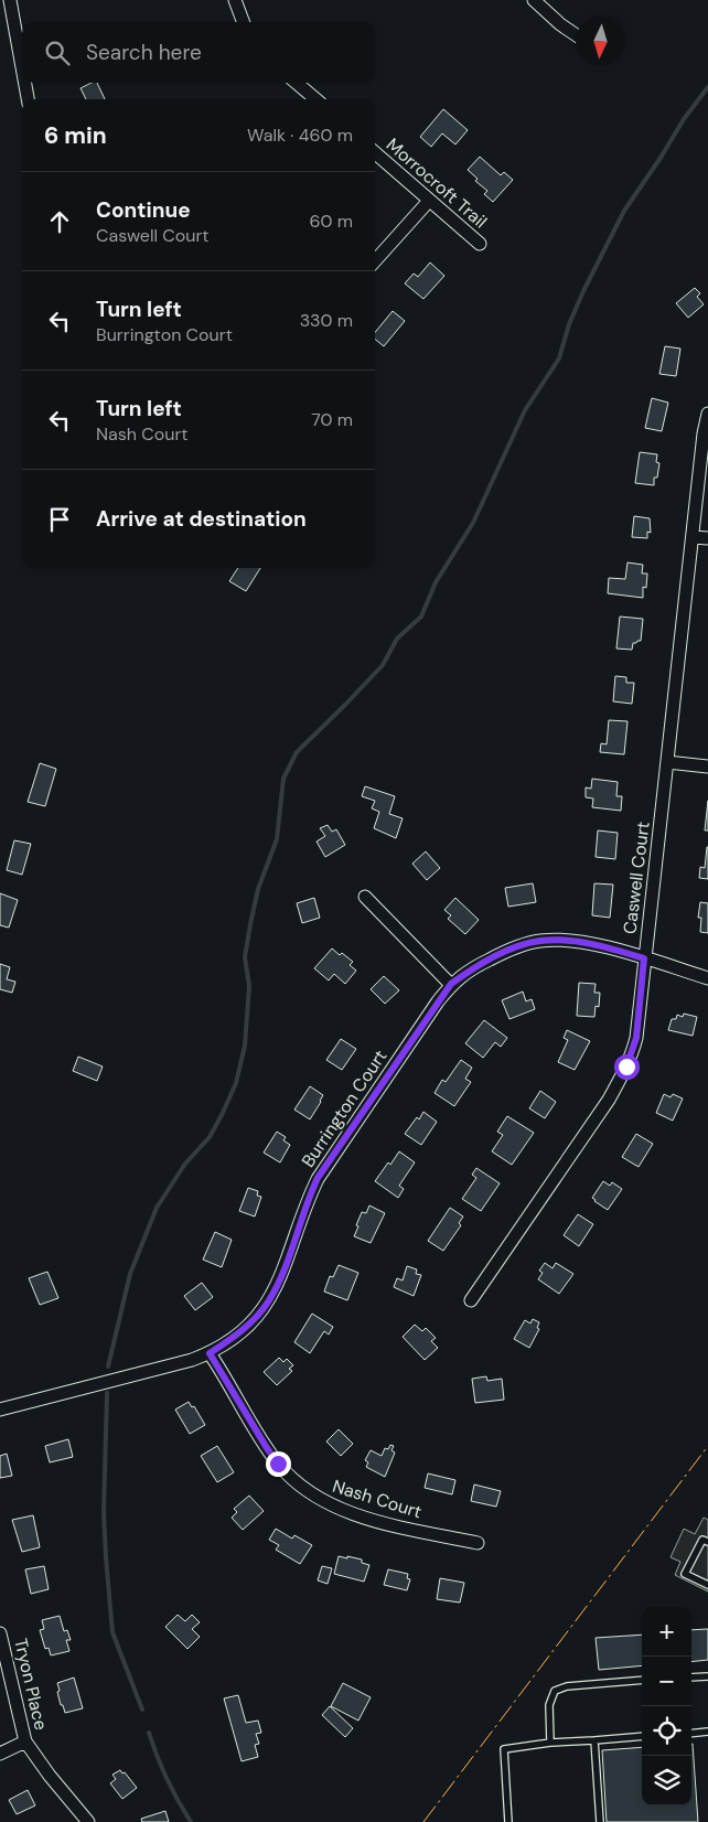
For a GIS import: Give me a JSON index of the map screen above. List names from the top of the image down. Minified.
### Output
{"streets":{"street":["Morrocroft Trail","Caswell Court","Burrington Court","Nash Court","Tryon Place"]},"crossings":[["Caswell Court","Burrington Court"],["Burrington Court","Nash Court"]],"north":"bottom","page":{"search":"Search here","heading":["6 min","Walk · 460 m"],"list":[["Continue","Caswell Court","60 m"],["Turn left","Burrington Court","330 m"],["Turn left","Nash Court","70 m"],"Arrive at destination"],"map_buttons":["+","−"]}}
